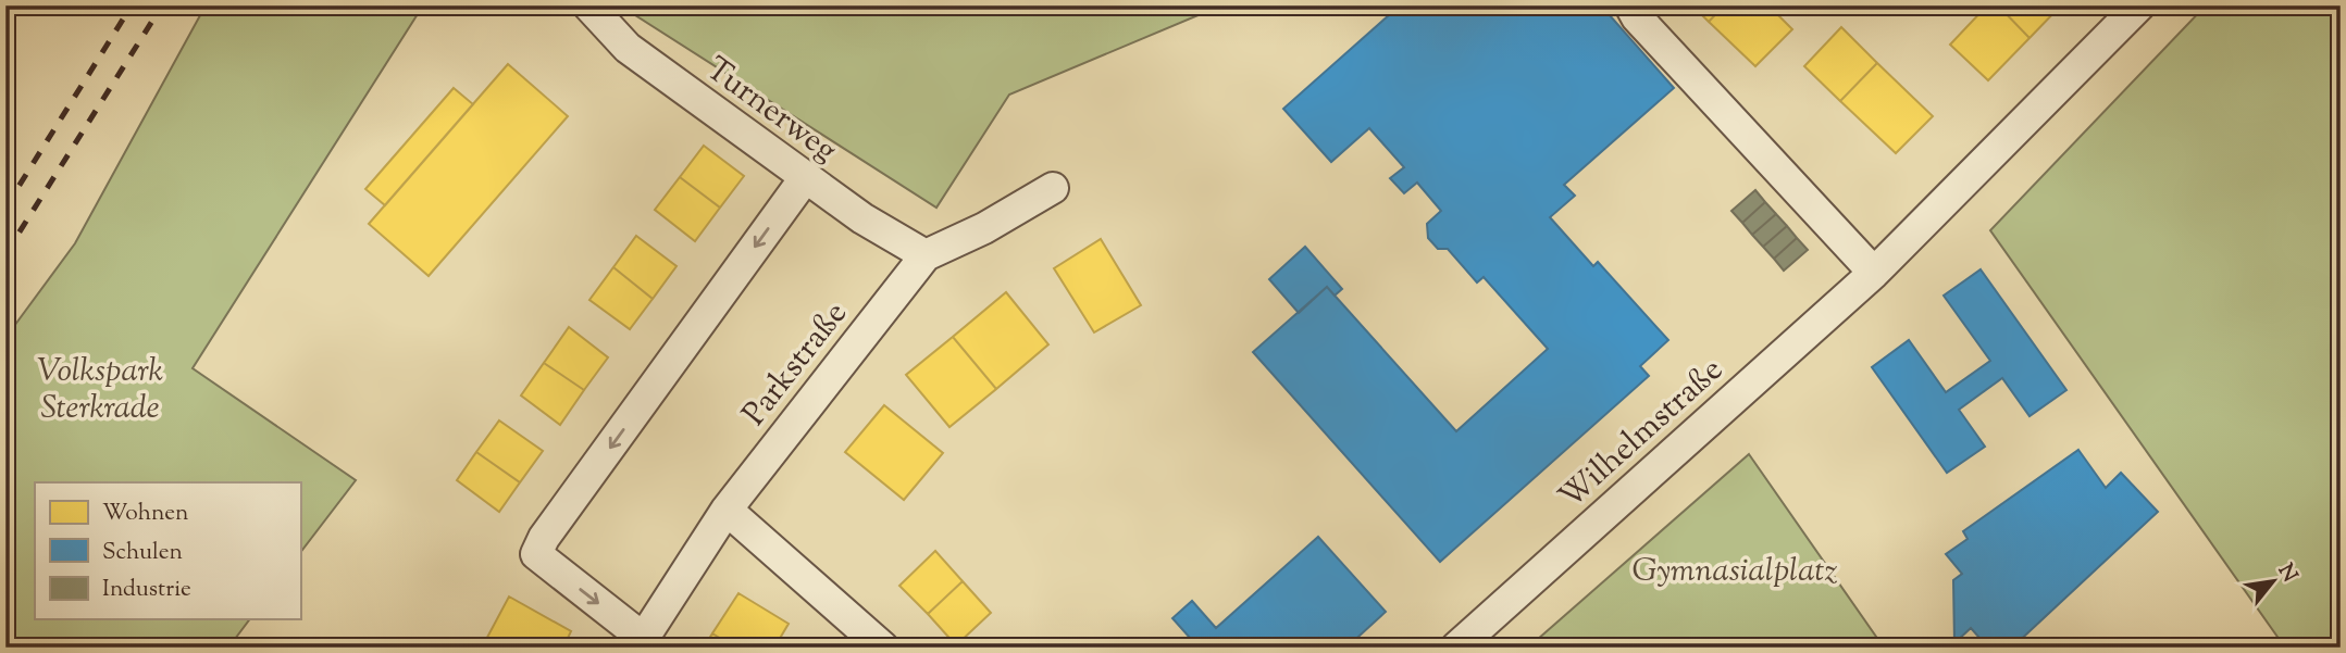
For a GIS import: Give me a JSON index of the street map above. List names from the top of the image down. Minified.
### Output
{"streets":{"street":["Turnerweg","Parkstraße","Wilhelmstraße"]},"crossings":[["Turnerweg","Parkstraße"]],"parks":["Volkspark Sterkrade","Gymnasialplatz"],"legend":["Wohnen","Schulen","Industrie"],"north":"top right"}
